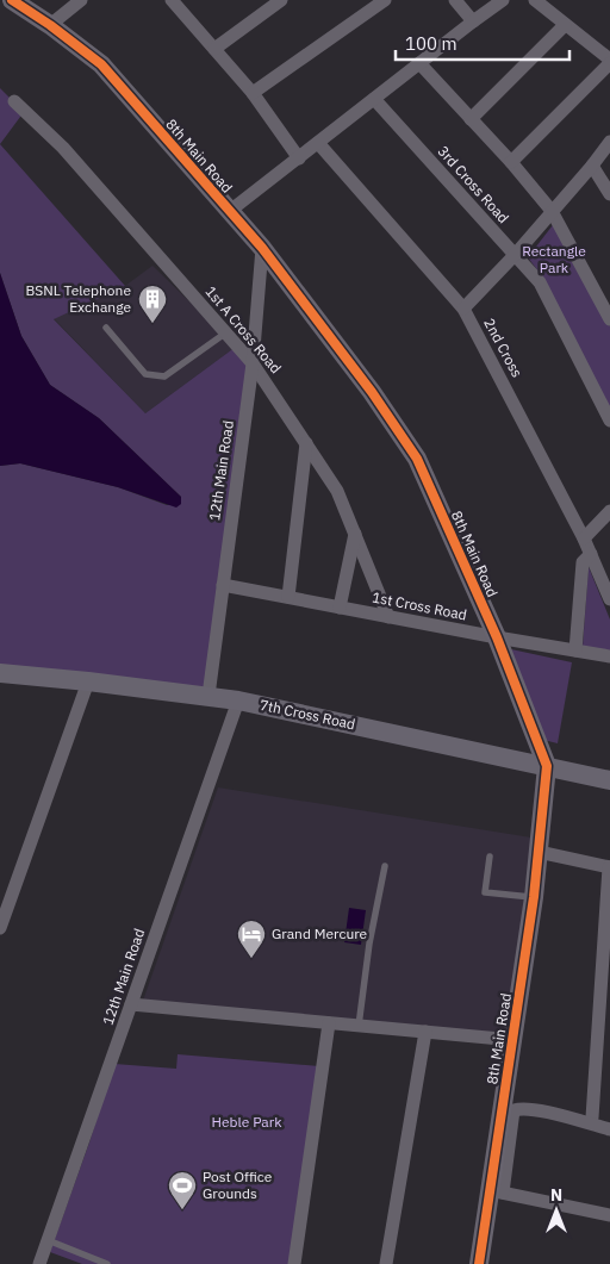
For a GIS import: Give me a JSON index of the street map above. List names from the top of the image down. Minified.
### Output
{"streets":{"street":["8th Main Road","3rd Cross Road","1st A Cross Road","2nd Cross","12th Main Road","1st Cross Road","7th Cross Road"]},"crossings":[["8th Main Road","12th Main Road"],["8th Main Road","1st Cross Road"],["8th Main Road","7th Cross Road"],["1st A Cross Road","12th Main Road"],["1st A Cross Road","1st Cross Road"],["12th Main Road","1st Cross Road"],["12th Main Road","7th Cross Road"]],"parks":["Rectangle Park","Heble Park"],"places":{"building":["BSNL Telephone Exchange"],"hotel":["Grand Mercure"],"sports":["Post Office Grounds"]},"scale_bar":"100 m","north":"top"}
